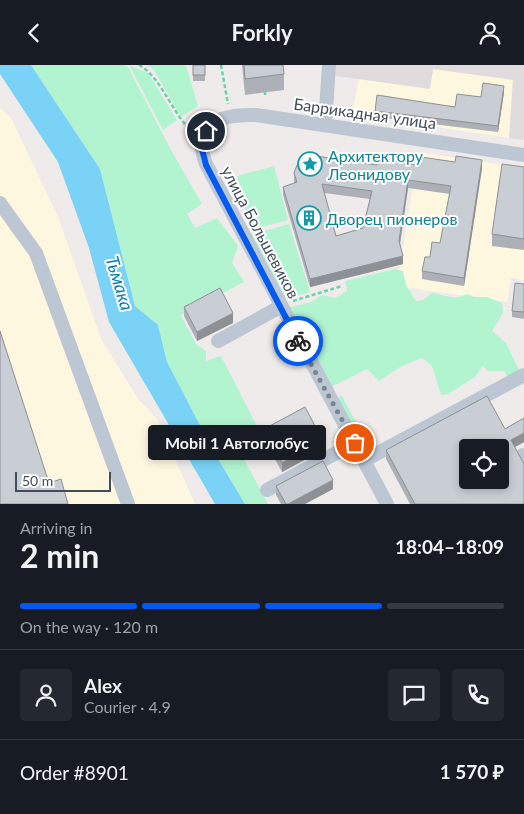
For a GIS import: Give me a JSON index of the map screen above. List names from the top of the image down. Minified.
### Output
{"streets":{"street":["Баррикадная улица","улица Большевиков"]},"water":["Тьмака"],"places":{"place":["Архитектору Леонидову"],"building":["Дворец пионеров"],"other":["Mobil 1 Автоглобус"]},"scale_bar":"50 m","page":{"header":"Forkly","bubble":"Mobil 1 Автоглобус","scale":"50 m","heading":["2 min","Arriving in","18:04–18:09"],"panel":["Alex","Courier · 4.9","Order #8901","1 570 ₽"],"bar":"On the way · 120 m"}}
